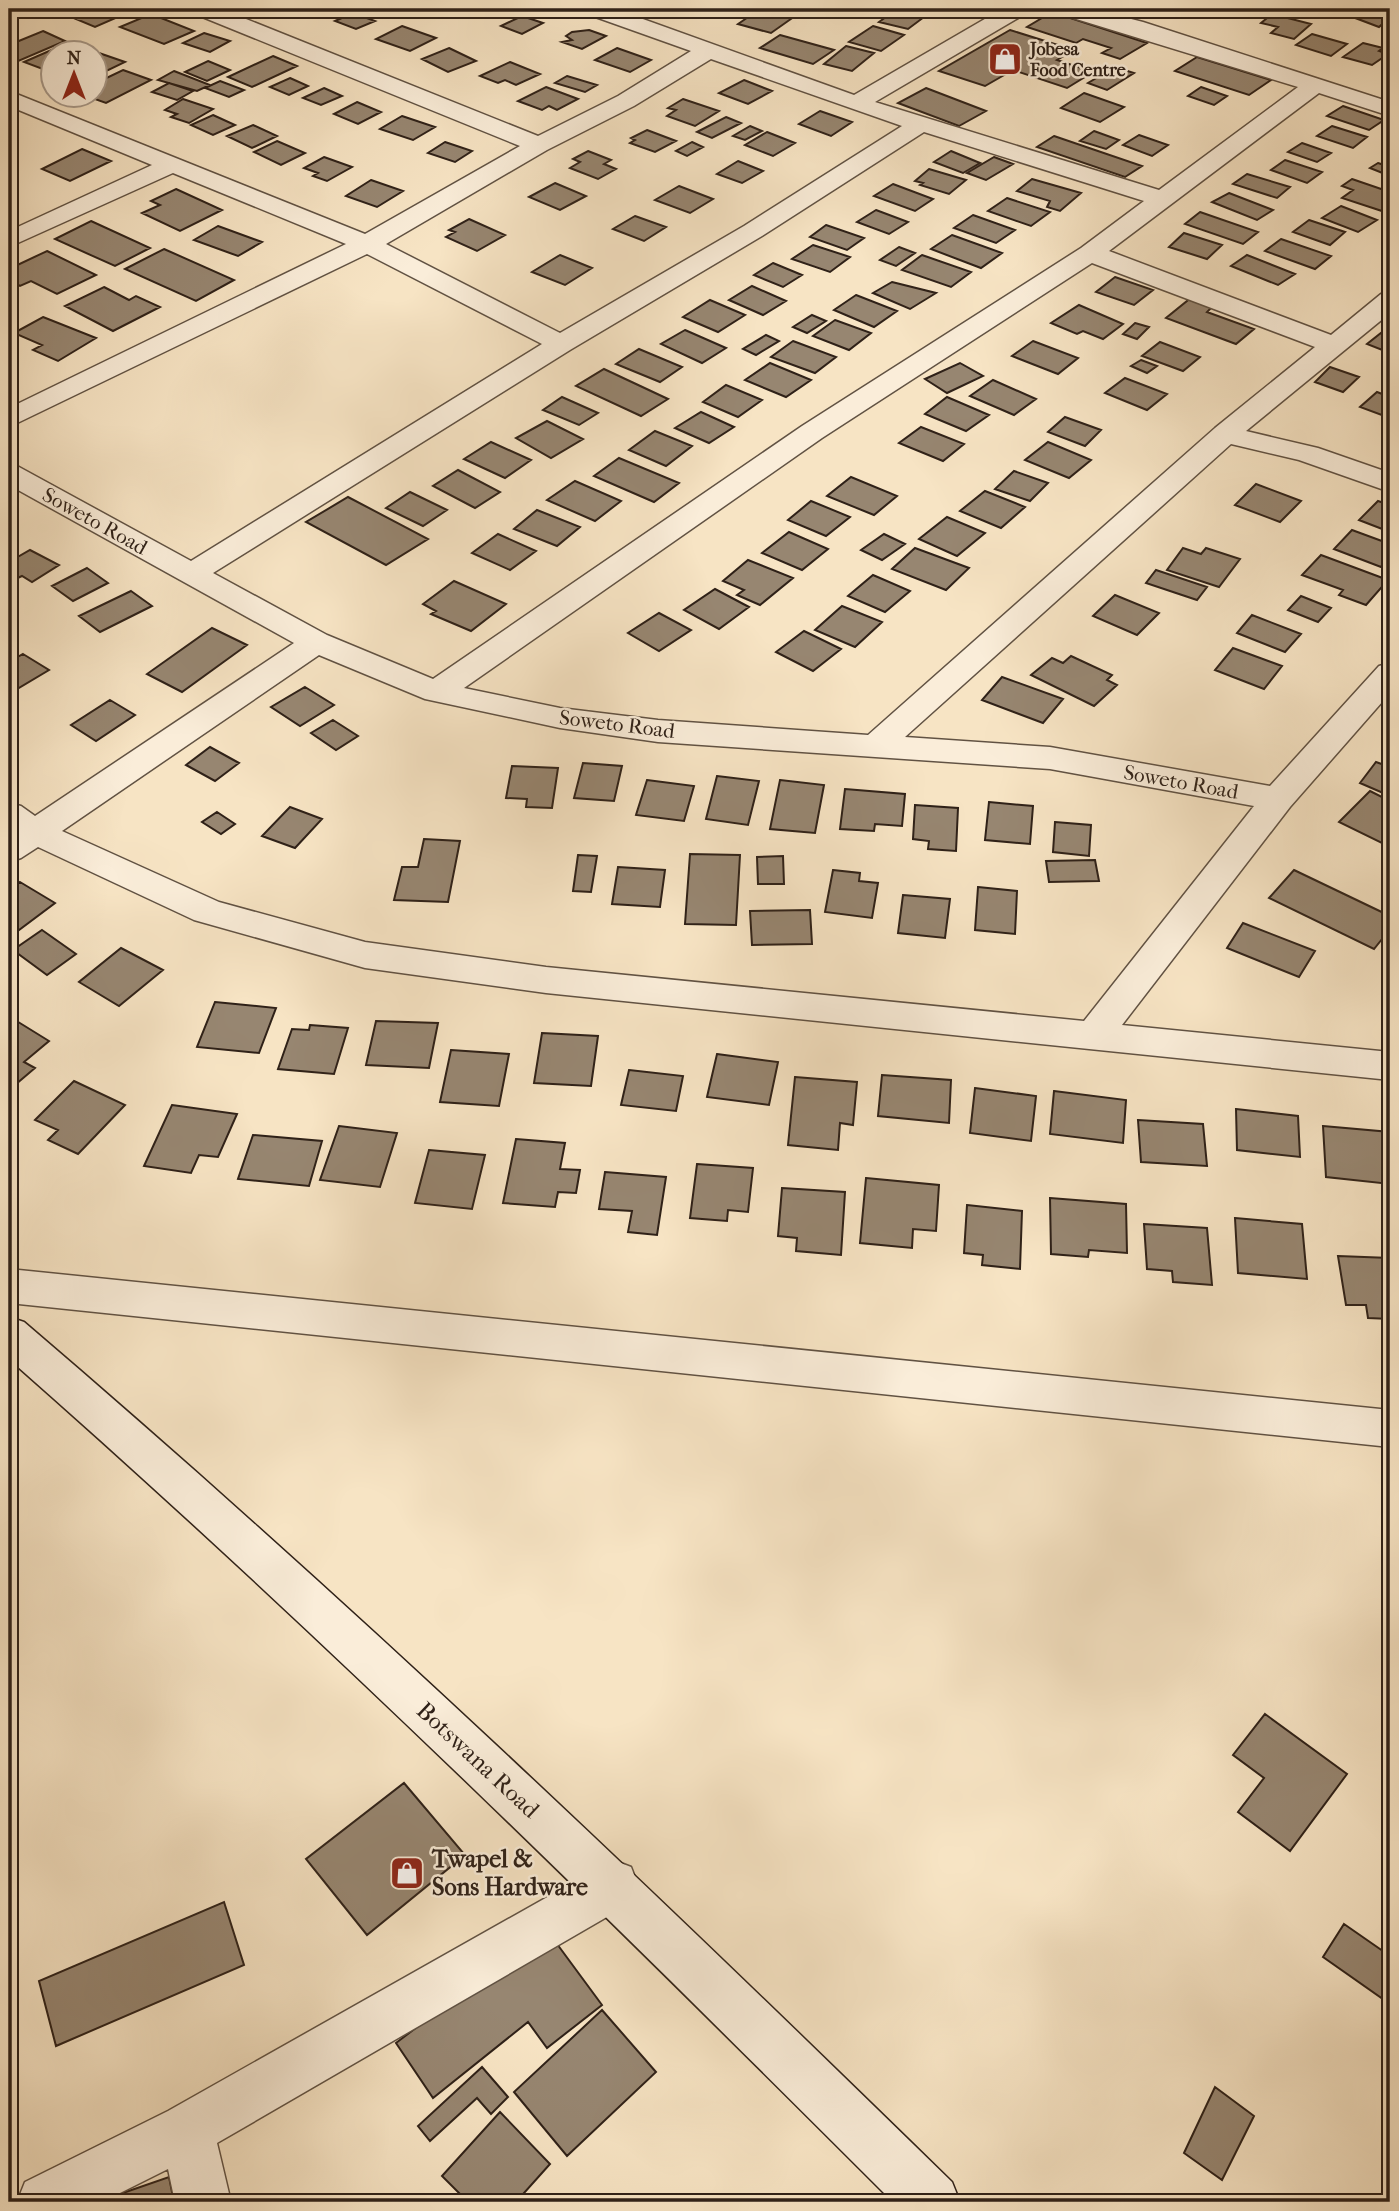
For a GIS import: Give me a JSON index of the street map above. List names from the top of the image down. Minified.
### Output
{"streets":{"street":["Soweto Road","Botswana Road"]},"places":{"shop":["Jobesa Food Centre","Twapel & Sons Hardware"]},"north":"top"}
